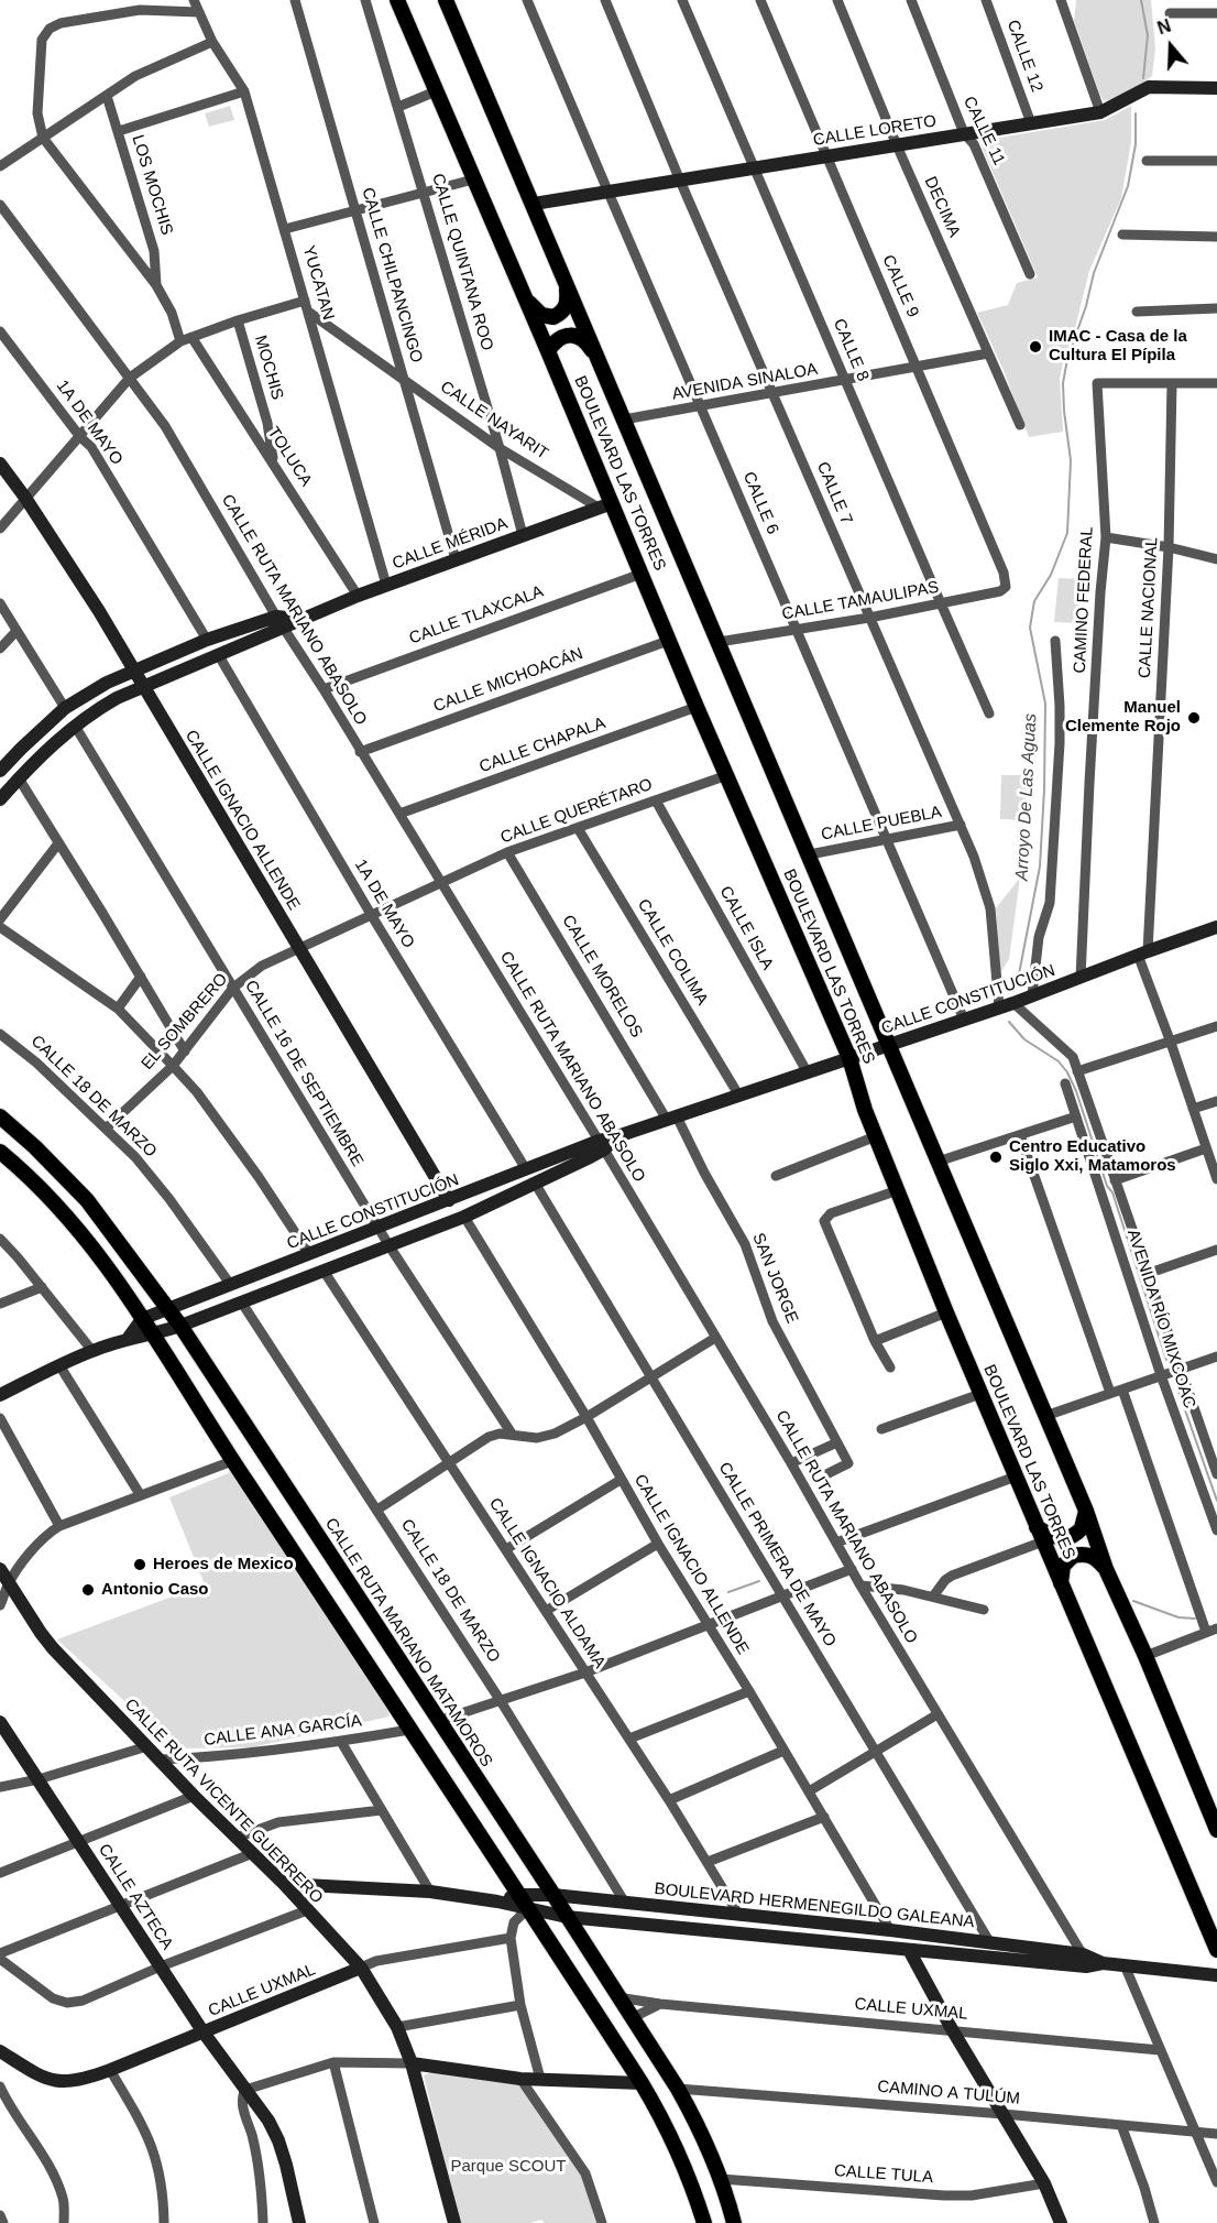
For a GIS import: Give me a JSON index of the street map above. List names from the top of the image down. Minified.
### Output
{"streets":{"main road":["CALLE LORETO","BOULEVARD LAS TORRES","CALLE MÉRIDA","CALLE IGNACIO ALLENDE","CALLE CONSTITUCIÓN","CALLE RUTA MARIANO MATAMOROS","CALLE RUTA VICENTE GUERRERO","CALLE AZTECA","BOULEVARD HERMENEGILDO GALEANA","CALLE UXMAL"],"street":["CALLE 12","CALLE 11","LOS MOCHIS","DECIMA","CALLE QUINTANA ROO","CALLE CHILPANCINGO","YUCATAN","CALLE 9","CALLE 8","MOCHIS","AVENIDA SINALOA","CALLE NAYARIT","1A DE MAYO","TOLUCA","CALLE 7","CALLE 6","CAMINO FEDERAL","CALLE TAMAULIPAS","CALLE NACIONAL","CALLE RUTA MARIANO ABASOLO","CALLE TLAXCALA","CALLE MICHOACÁN","CALLE CHAPALA","CALLE QUERÉTARO","CALLE PUEBLA","CALLE ISLA","CALLE COLIMA","CALLE MORELOS","EL SOMBRERO","CALLE 16 DE SEPTIEMBRE","CALLE 18 DE MARZO","SAN JORGE","AVENIDA RÍO MIXCOAC","CALLE PRIMERA DE MAYO","CALLE IGNACIO ALDAMA","CALLE ANA GARCÍA","CAMINO A TULÚM","CALLE TULA"]},"crossings":[["CALLE 12","CALLE LORETO"],["CALLE LORETO","CALLE 11"],["CALLE LORETO","DECIMA"],["CALLE LORETO","CALLE 9"],["CALLE LORETO","CALLE 8"],["CALLE LORETO","BOULEVARD LAS TORRES"],["CALLE LORETO","CALLE 7"],["CALLE LORETO","CALLE 6"],["DECIMA","AVENIDA SINALOA"],["CALLE QUINTANA ROO","CALLE NAYARIT"],["CALLE QUINTANA ROO","CALLE MÉRIDA"],["CALLE CHILPANCINGO","CALLE NAYARIT"],["CALLE CHILPANCINGO","CALLE MÉRIDA"],["YUCATAN","CALLE NAYARIT"],["YUCATAN","CALLE MÉRIDA"],["CALLE 9","AVENIDA SINALOA"],["CALLE 9","CALLE TAMAULIPAS"],["CALLE 8","AVENIDA SINALOA"],["CALLE 8","CALLE TAMAULIPAS"],["MOCHIS","TOLUCA"],["AVENIDA SINALOA","BOULEVARD LAS TORRES"],["AVENIDA SINALOA","CALLE 7"],["AVENIDA SINALOA","CALLE 6"],["CALLE NAYARIT","BOULEVARD LAS TORRES"],["CALLE NAYARIT","CALLE MÉRIDA"],["1A DE MAYO","CALLE CONSTITUCIÓN"],["1A DE MAYO","EL SOMBRERO"],["TOLUCA","CALLE MÉRIDA"],["BOULEVARD LAS TORRES","CALLE MÉRIDA"],["BOULEVARD LAS TORRES","CALLE TAMAULIPAS"],["BOULEVARD LAS TORRES","CALLE TLAXCALA"],["BOULEVARD LAS TORRES","CALLE MICHOACÁN"],["BOULEVARD LAS TORRES","CALLE CHAPALA"],["BOULEVARD LAS TORRES","CALLE QUERÉTARO"],["BOULEVARD LAS TORRES","CALLE PUEBLA"],["BOULEVARD LAS TORRES","CALLE CONSTITUCIÓN"],["CALLE 7","CALLE TAMAULIPAS"],["CALLE 7","CALLE PUEBLA"],["CALLE 7","CALLE CONSTITUCIÓN"],["CALLE 6","CALLE TAMAULIPAS"],["CALLE 6","CALLE PUEBLA"],["CALLE 6","CALLE CONSTITUCIÓN"],["CALLE MÉRIDA","CALLE RUTA MARIANO ABASOLO"],["CAMINO FEDERAL","CALLE NACIONAL"],["CAMINO FEDERAL","CALLE CONSTITUCIÓN"],["CALLE NACIONAL","CALLE CONSTITUCIÓN"],["CALLE RUTA MARIANO ABASOLO","CALLE TLAXCALA"],["CALLE RUTA MARIANO ABASOLO","CALLE MICHOACÁN"],["CALLE RUTA MARIANO ABASOLO","CALLE CHAPALA"],["CALLE RUTA MARIANO ABASOLO","CALLE QUERÉTARO"],["CALLE RUTA MARIANO ABASOLO","CALLE CONSTITUCIÓN"],["CALLE RUTA MARIANO ABASOLO","EL SOMBRERO"],["CALLE RUTA MARIANO ABASOLO","BOULEVARD HERMENEGILDO GALEANA"],["CALLE QUERÉTARO","CALLE ISLA"],["CALLE QUERÉTARO","CALLE COLIMA"],["CALLE QUERÉTARO","CALLE MORELOS"],["CALLE QUERÉTARO","EL SOMBRERO"],["CALLE IGNACIO ALLENDE","CALLE CONSTITUCIÓN"],["CALLE IGNACIO ALLENDE","EL SOMBRERO"],["CALLE IGNACIO ALLENDE","BOULEVARD HERMENEGILDO GALEANA"],["CALLE ISLA","CALLE CONSTITUCIÓN"],["CALLE COLIMA","CALLE CONSTITUCIÓN"],["CALLE MORELOS","CALLE CONSTITUCIÓN"],["CALLE MORELOS","SAN JORGE"],["CALLE CONSTITUCIÓN","CALLE 16 DE SEPTIEMBRE"],["CALLE CONSTITUCIÓN","CALLE 18 DE MARZO"],["CALLE CONSTITUCIÓN","SAN JORGE"],["CALLE CONSTITUCIÓN","AVENIDA RÍO MIXCOAC"],["CALLE CONSTITUCIÓN","CALLE PRIMERA DE MAYO"],["CALLE CONSTITUCIÓN","CALLE IGNACIO ALDAMA"],["CALLE CONSTITUCIÓN","CALLE RUTA MARIANO MATAMOROS"],["EL SOMBRERO","CALLE 16 DE SEPTIEMBRE"],["EL SOMBRERO","CALLE 18 DE MARZO"],["CALLE 18 DE MARZO","BOULEVARD HERMENEGILDO GALEANA"],["CALLE PRIMERA DE MAYO","BOULEVARD HERMENEGILDO GALEANA"],["CALLE IGNACIO ALDAMA","BOULEVARD HERMENEGILDO GALEANA"],["CALLE RUTA MARIANO MATAMOROS","BOULEVARD HERMENEGILDO GALEANA"],["CALLE RUTA MARIANO MATAMOROS","CALLE UXMAL"],["CALLE RUTA MARIANO MATAMOROS","CAMINO A TULÚM"],["CALLE RUTA MARIANO MATAMOROS","CALLE TULA"],["CALLE ANA GARCÍA","CALLE RUTA VICENTE GUERRERO"],["CALLE RUTA VICENTE GUERRERO","BOULEVARD HERMENEGILDO GALEANA"],["CALLE RUTA VICENTE GUERRERO","CALLE UXMAL"],["CALLE AZTECA","CALLE UXMAL"]],"water":["Arroyo De Las Aguas"],"parks":["Parque SCOUT"],"places":["IMAC - Casa de la Cultura El Pípila","Manuel Clemente Rojo","Centro Educativo Siglo Xxi, Matamoros","Heroes de Mexico","Antonio Caso"],"north":"top"}
